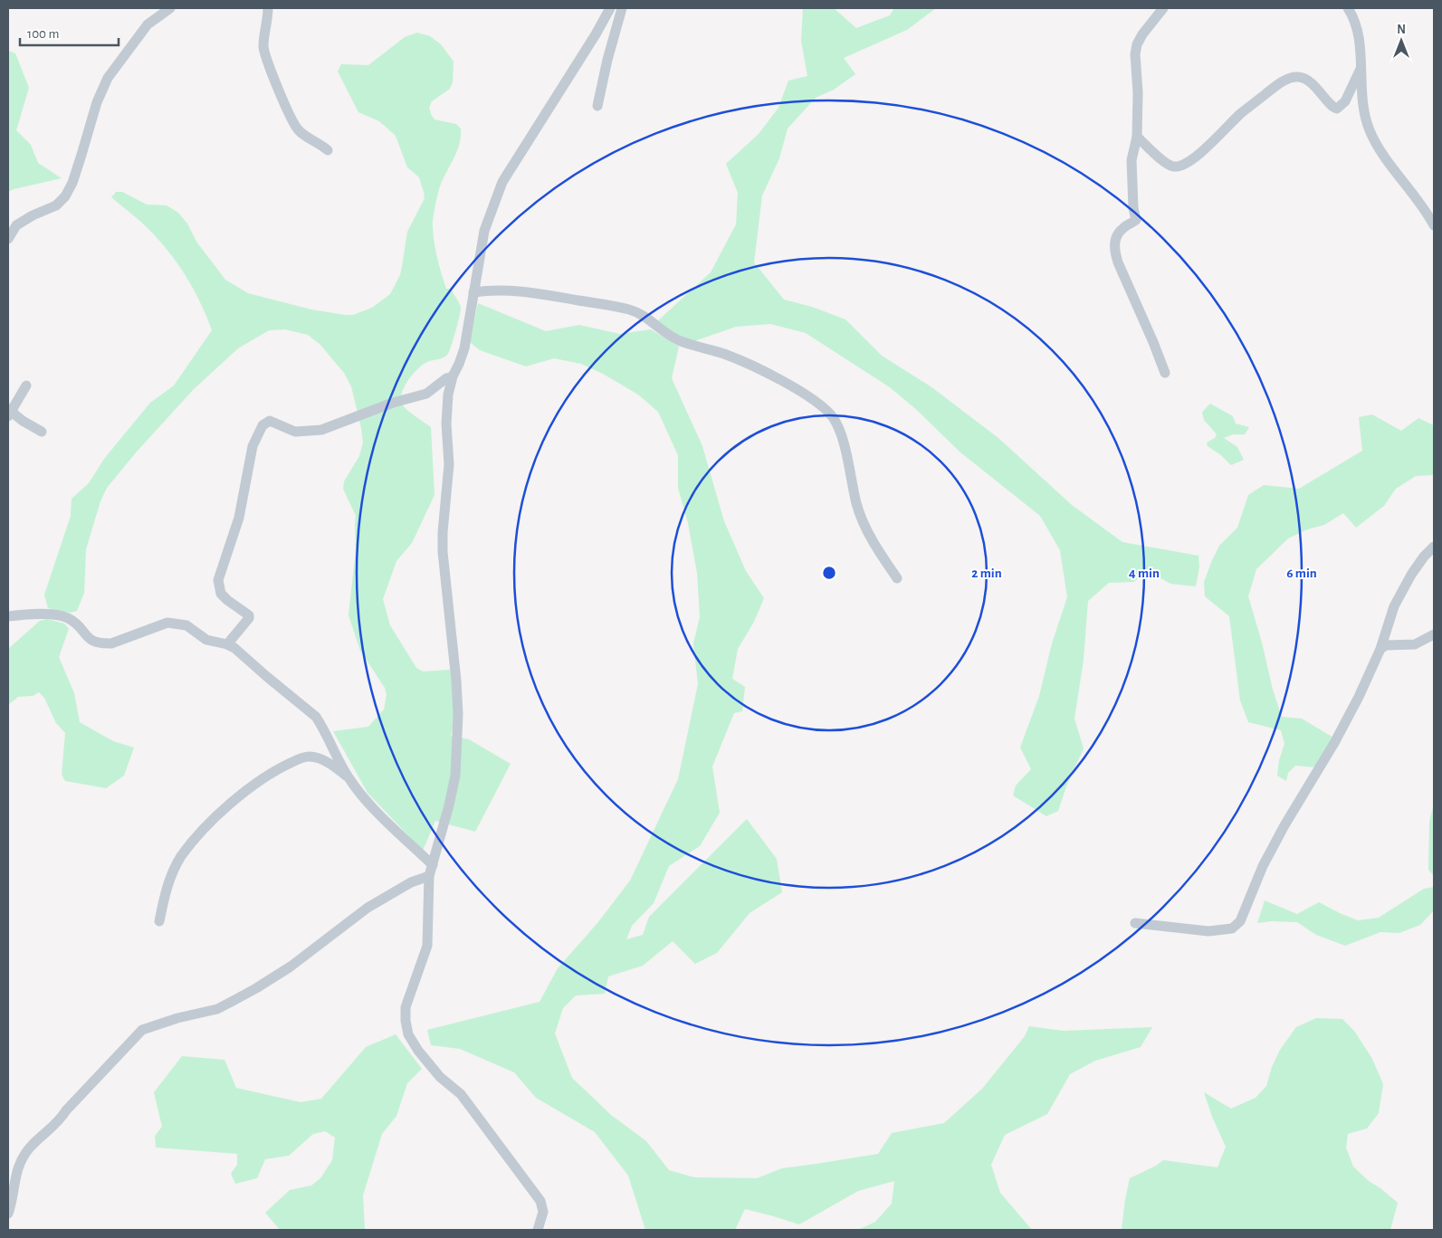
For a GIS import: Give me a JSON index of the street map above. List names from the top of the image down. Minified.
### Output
{"scale_bar":"100 m","north":"top","rings":["2 min","4 min","6 min"]}
